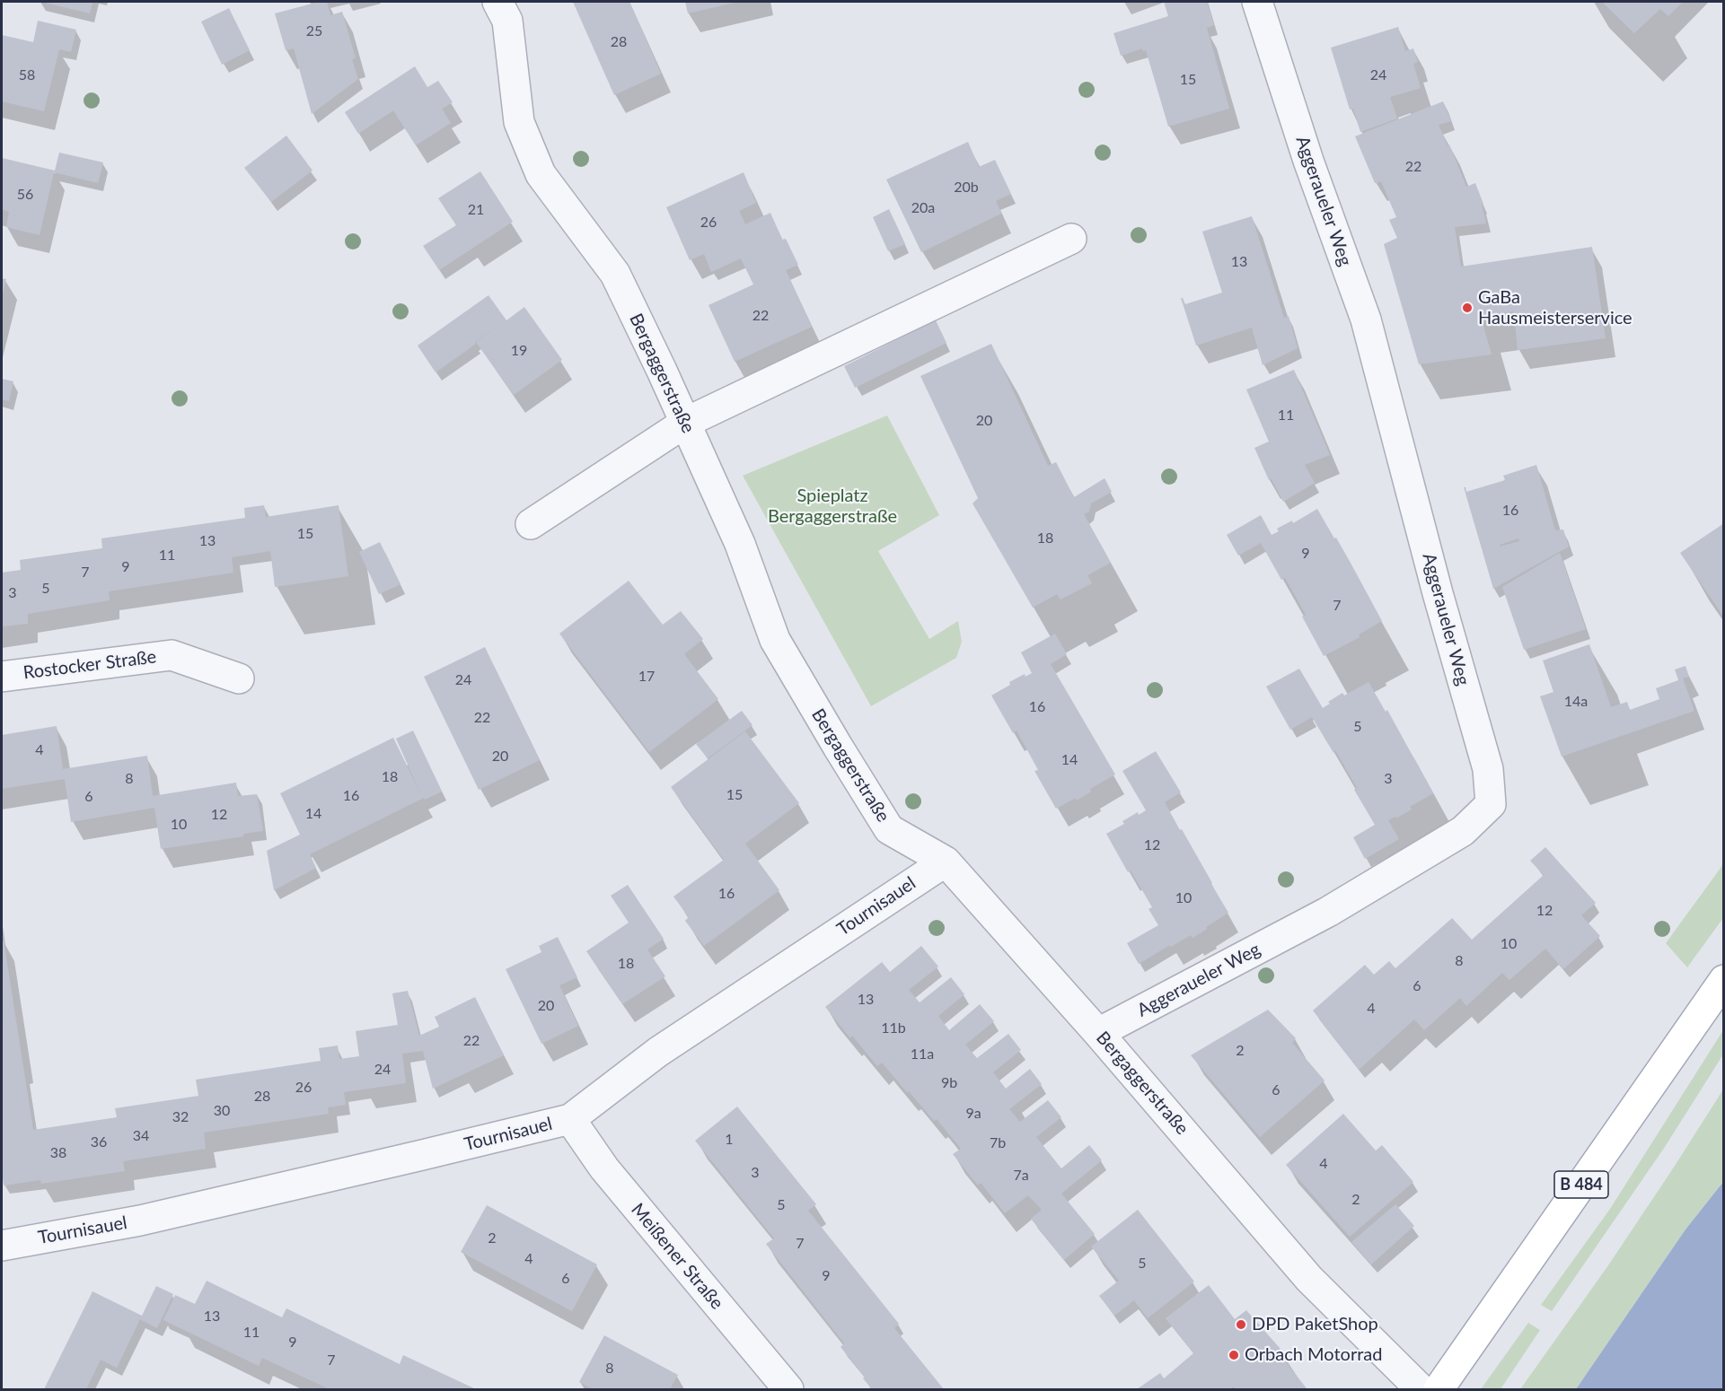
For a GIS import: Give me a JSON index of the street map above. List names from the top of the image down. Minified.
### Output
{"streets":{"main road":["B 484"],"street":["Aggeraueler Weg","Bergaggerstraße","Rostocker Straße","Tournisauel","Meißener Straße"]},"crossings":[["Aggeraueler Weg","Bergaggerstraße"],["Bergaggerstraße","Tournisauel"],["Tournisauel","Meißener Straße"]],"parks":["Spieplatz Bergaggerstraße"],"places":["GaBa Hausmeisterservice","DPD PaketShop","Orbach Motorrad"],"house_numbers":["25","28","58","24","15","22","20b","56","20a","21","26","13","22","19","11","20","16","15","18","13","9","11","9","7","5","3","7","17","24","14a","16","22","5","4","20","14","18","8","3","15","16","6","14","12","10","12","16","10","12","10","8","18","6","13","20","4","11b","22","2","11a","24","9b","26","6","28","30","9a","32","34","1","36","7b","38","4","3","7a","2","5","2","7","4","5","9","6","13","11","9","7","8"]}
